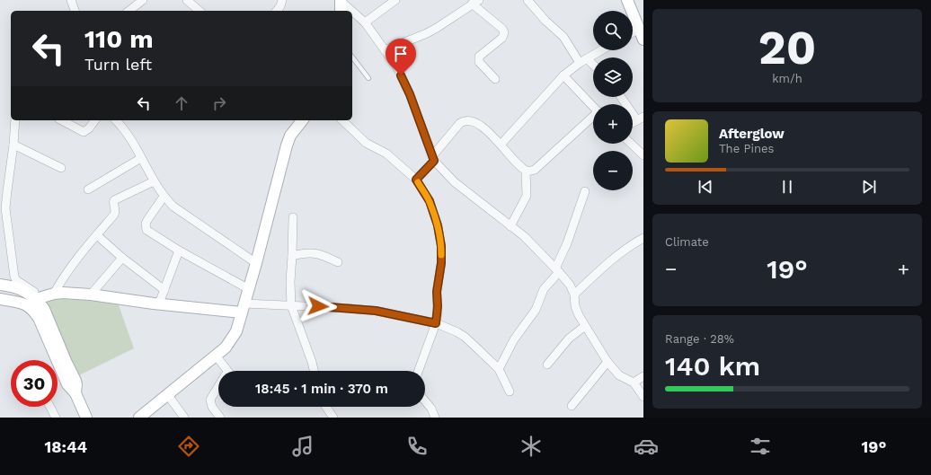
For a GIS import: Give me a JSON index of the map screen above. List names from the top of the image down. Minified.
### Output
{"page":{"tile":[["20","km/h"],"Climate",["Range · 28%","140 km"]],"map_buttons":["+","−"],"turn":["110 m","Turn left"],"song":["Afterglow","The Pines"],"heat":["−","19°","+"],"limit":"30","trip":"18:45 · 1 min · 370 m","tabs":["18:44","19°"]}}
